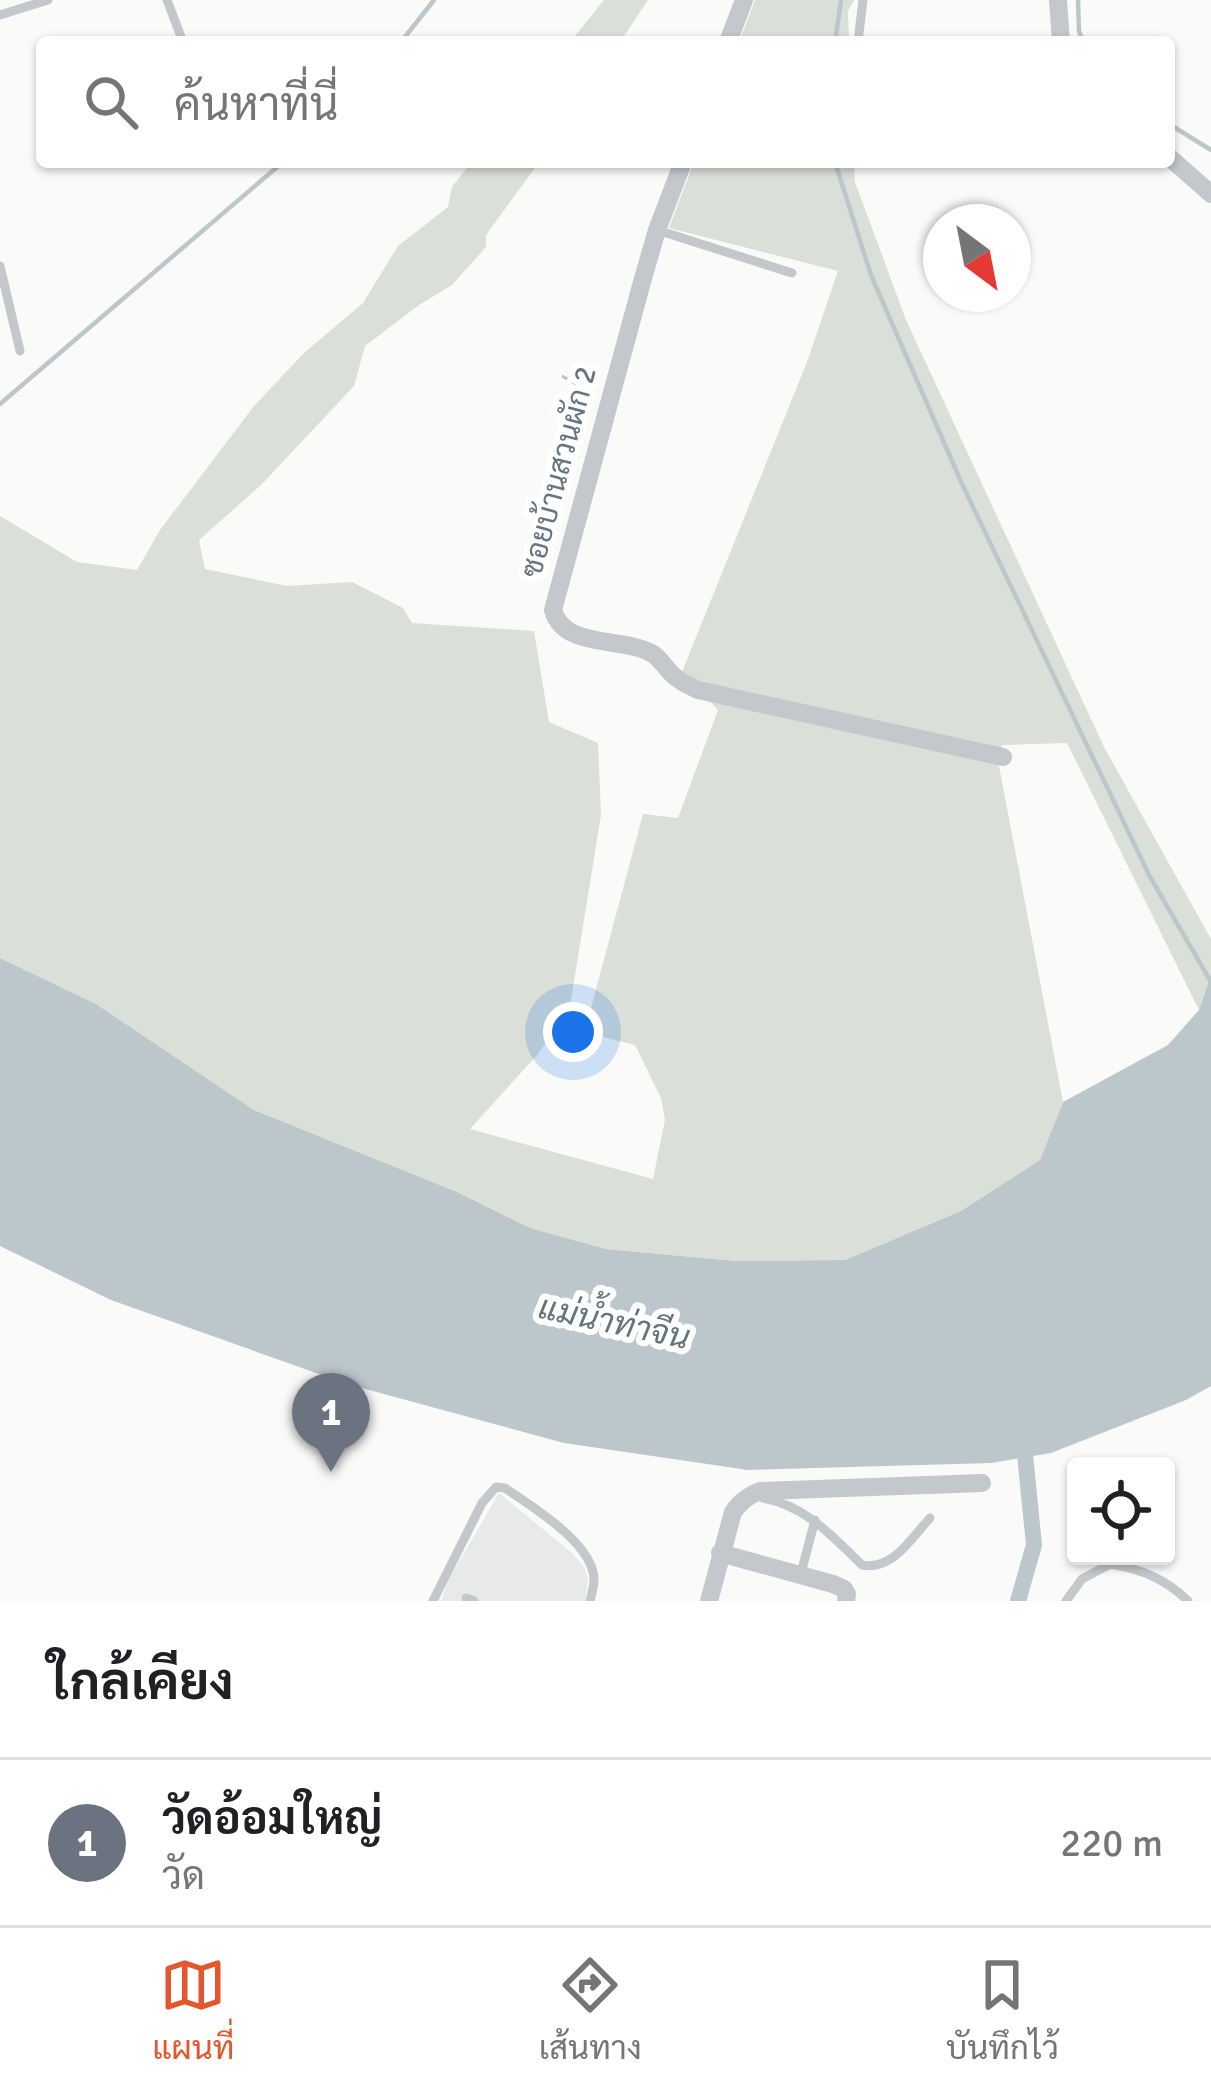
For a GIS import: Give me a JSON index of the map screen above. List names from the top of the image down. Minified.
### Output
{"streets":{"street":["ซอยบ้านสวนผัก 2"]},"water":["แม่น้ำท่าจีน"],"north":"bottom right","page":{"search":"ค้นหาที่นี่","pins":"1","heading":"ใกล้เคียง","list":[{"mark":"1","name":"วัดอ้อมใหญ่","note":"วัด","value":"220 m"}],"nav":["แผนที่","เส้นทาง","บันทึกไว้"]}}
